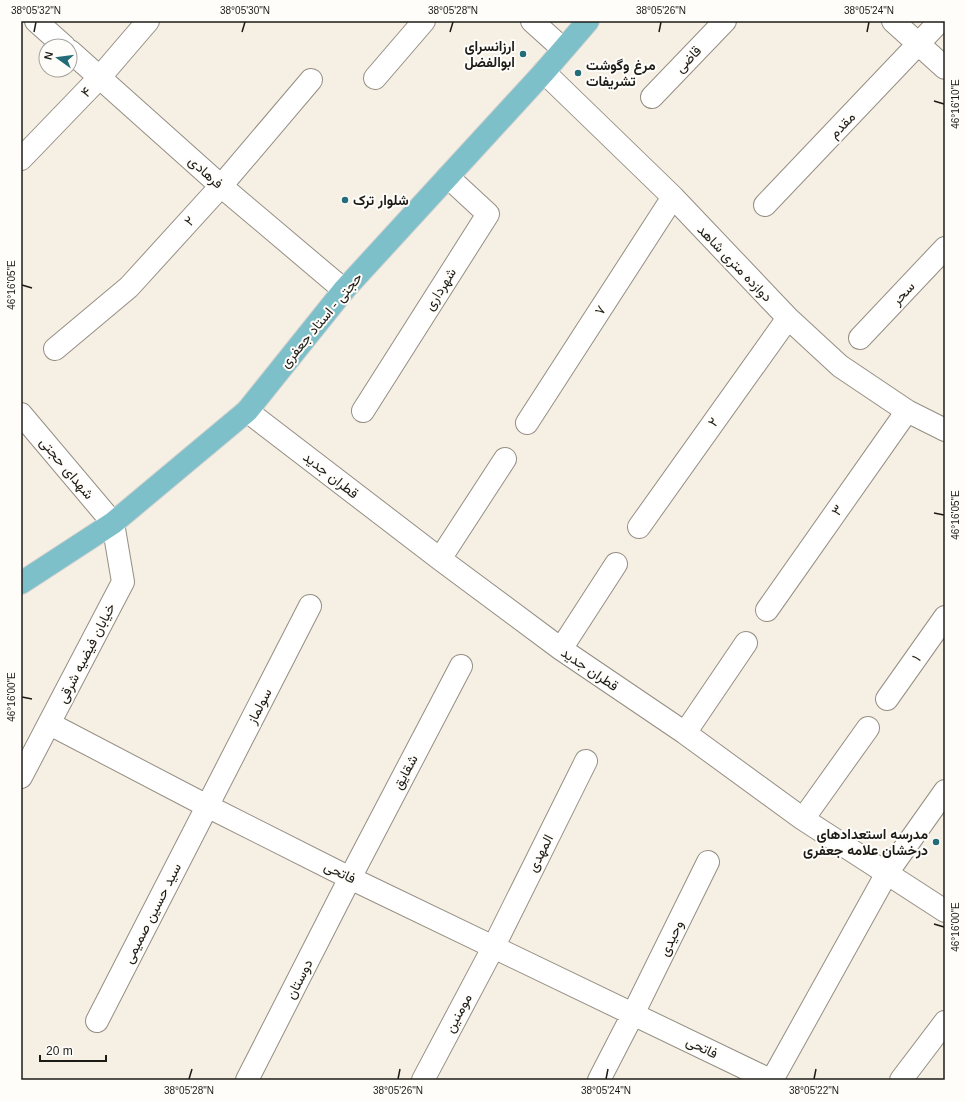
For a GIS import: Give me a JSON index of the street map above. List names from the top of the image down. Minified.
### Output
{"streets":{"main road":["حجتی - استاد جعفری"],"street":["قاضی","۴","مقدم","فرهادی","۲","دوازده متری شاهد","شهرداری","سحر","۷","شهدای حجتی","قطران جدید","۳","خیابان فیضیه شرقی","۱","سولماز","شقایق","المهدی","فاتحی","سید حسین صمیمی","وحیدی","دوستان","مومنین"]},"crossings":[["۴","فرهادی"],["فرهادی","۲"],["فرهادی","حجتی - استاد جعفری"],["۲","دوازده متری شاهد"],["دوازده متری شاهد","۷"],["دوازده متری شاهد","حجتی - استاد جعفری"],["دوازده متری شاهد","۳"],["شهرداری","حجتی - استاد جعفری"],["حجتی - استاد جعفری","شهدای حجتی"],["حجتی - استاد جعفری","قطران جدید"],["حجتی - استاد جعفری","خیابان فیضیه شرقی"],["شهدای حجتی","خیابان فیضیه شرقی"],["خیابان فیضیه شرقی","فاتحی"],["سولماز","فاتحی"],["سولماز","سید حسین صمیمی"],["شقایق","فاتحی"],["شقایق","دوستان"],["المهدی","فاتحی"],["المهدی","مومنین"],["فاتحی","سید حسین صمیمی"],["فاتحی","وحیدی"],["فاتحی","دوستان"],["فاتحی","مومنین"]],"places":["ارزانسرای ابوالفضل","مرغ وگوشت تشریفات","شلوار ترک","مدرسه استعدادهای درخشان علامه جعفری"],"scale_bar":"20 m","north":"left","coordinates":["38°05'32\"N","38°05'30\"N","38°05'28\"N","38°05'26\"N","38°05'24\"N","46°16'10\"E","46°16'05\"E","46°16'00\"E","38°05'22\"N"]}
